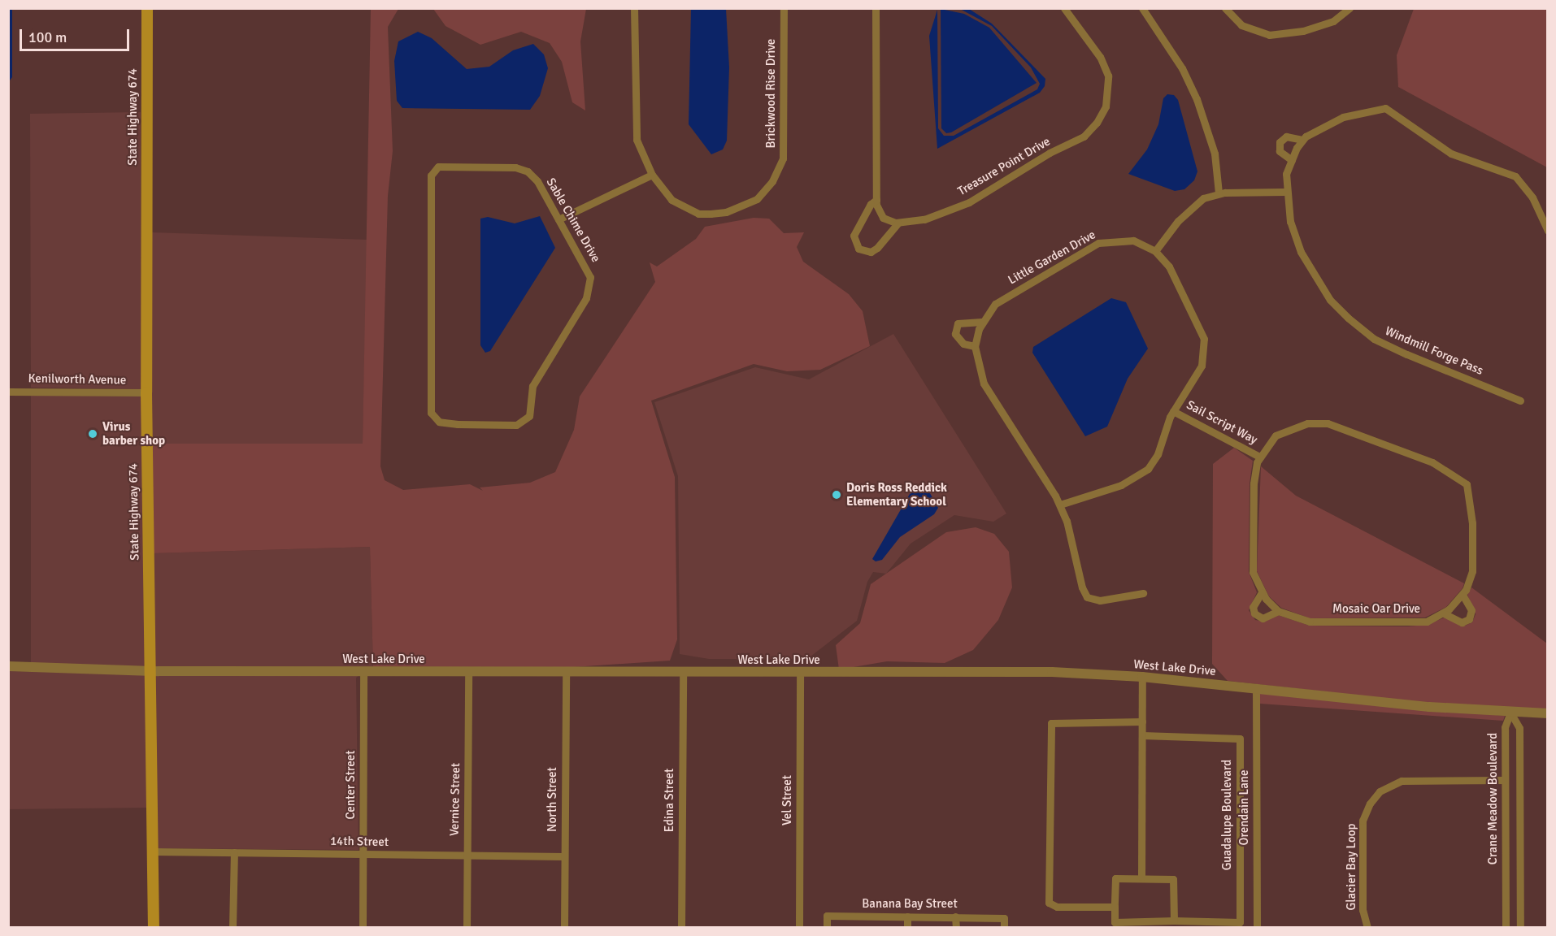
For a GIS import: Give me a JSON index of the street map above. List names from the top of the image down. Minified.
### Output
{"streets":{"main road":["State Highway 674"],"street":["Brickwood Rise Drive","Treasure Point Drive","Sable Chime Drive","Little Garden Drive","Windmill Forge Pass","Kenilworth Avenue","Sail Script Way","Mosaic Oar Drive","West Lake Drive","Center Street","Crane Meadow Boulevard","Vernice Street","North Street","Edina Street","Vel Street","Orendain Lane","Guadalupe Boulevard","14th Street","Glacier Bay Loop","Banana Bay Street"]},"crossings":[["State Highway 674","Kenilworth Avenue"],["State Highway 674","West Lake Drive"],["State Highway 674","14th Street"],["Little Garden Drive","Sail Script Way"],["Sail Script Way","Mosaic Oar Drive"],["West Lake Drive","Center Street"],["West Lake Drive","Crane Meadow Boulevard"],["West Lake Drive","Vernice Street"],["West Lake Drive","North Street"],["West Lake Drive","Edina Street"],["West Lake Drive","Vel Street"],["West Lake Drive","Orendain Lane"],["Center Street","14th Street"],["Crane Meadow Boulevard","Glacier Bay Loop"],["Vernice Street","14th Street"],["North Street","14th Street"]],"places":["Virus barber shop","Doris Ross Reddick Elementary School"],"scale_bar":"100 m"}
